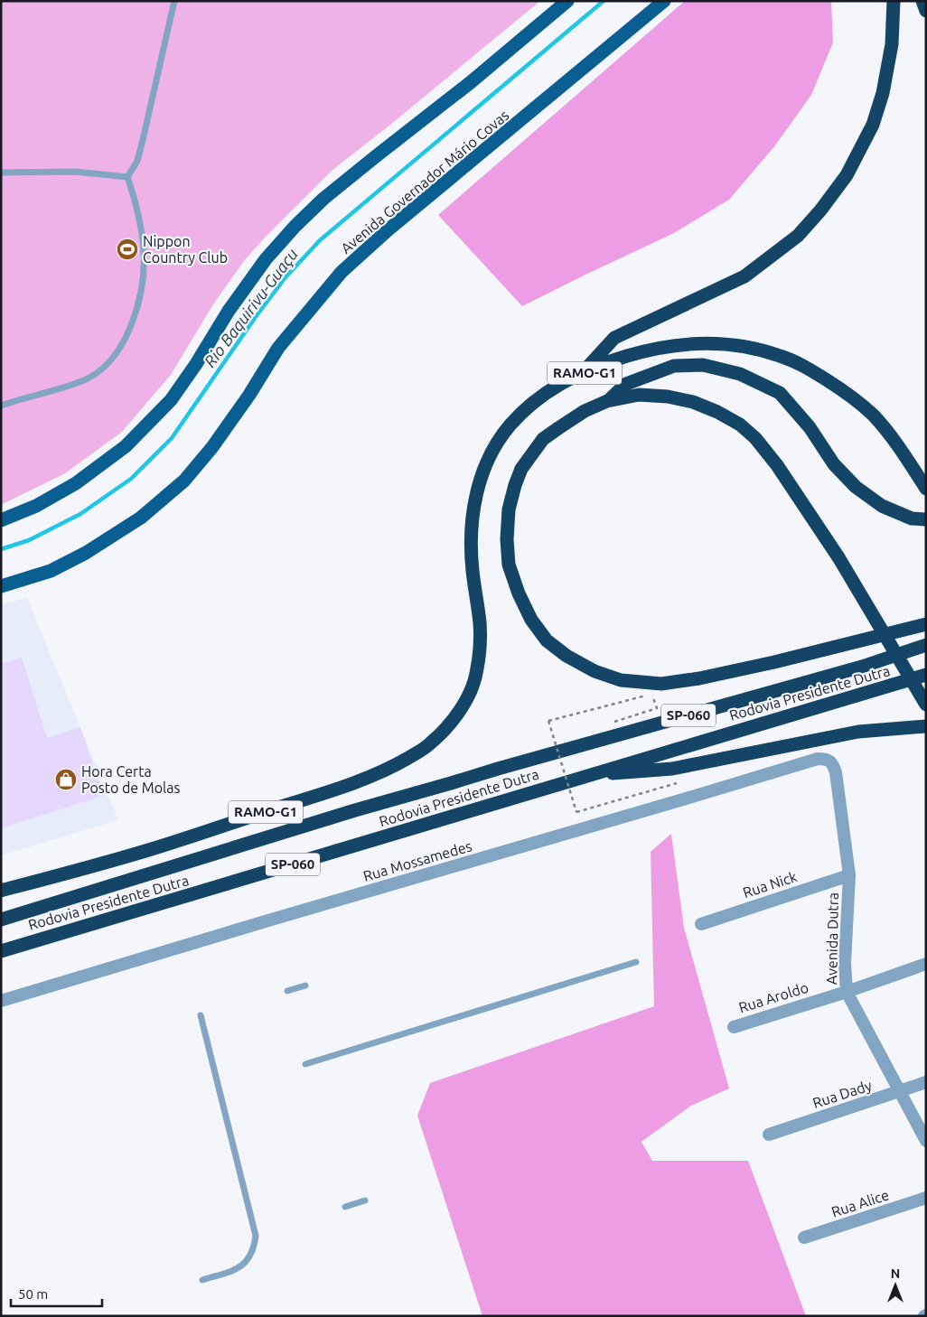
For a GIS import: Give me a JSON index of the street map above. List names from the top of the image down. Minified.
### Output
{"streets":{"highway":["RAMO-G1","Rodovia Presidente Dutra","SP-060"],"main road":["Avenida Governador Mário Covas"],"street":["Rua Mossamedes","Rua Nick","Avenida Dutra","Rua Aroldo","Rua Dady","Rua Alice"]},"crossings":[["Rua Mossamedes","Avenida Dutra"],["Rua Nick","Avenida Dutra"],["Avenida Dutra","Rua Aroldo"],["Avenida Dutra","Rua Dady"]],"water":["Rio Baquirivu-Guaçu"],"places":{"sports":["Nippon Country Club"],"shop":["Hora Certa Posto de Molas"]},"scale_bar":"50 m","north":"top"}
